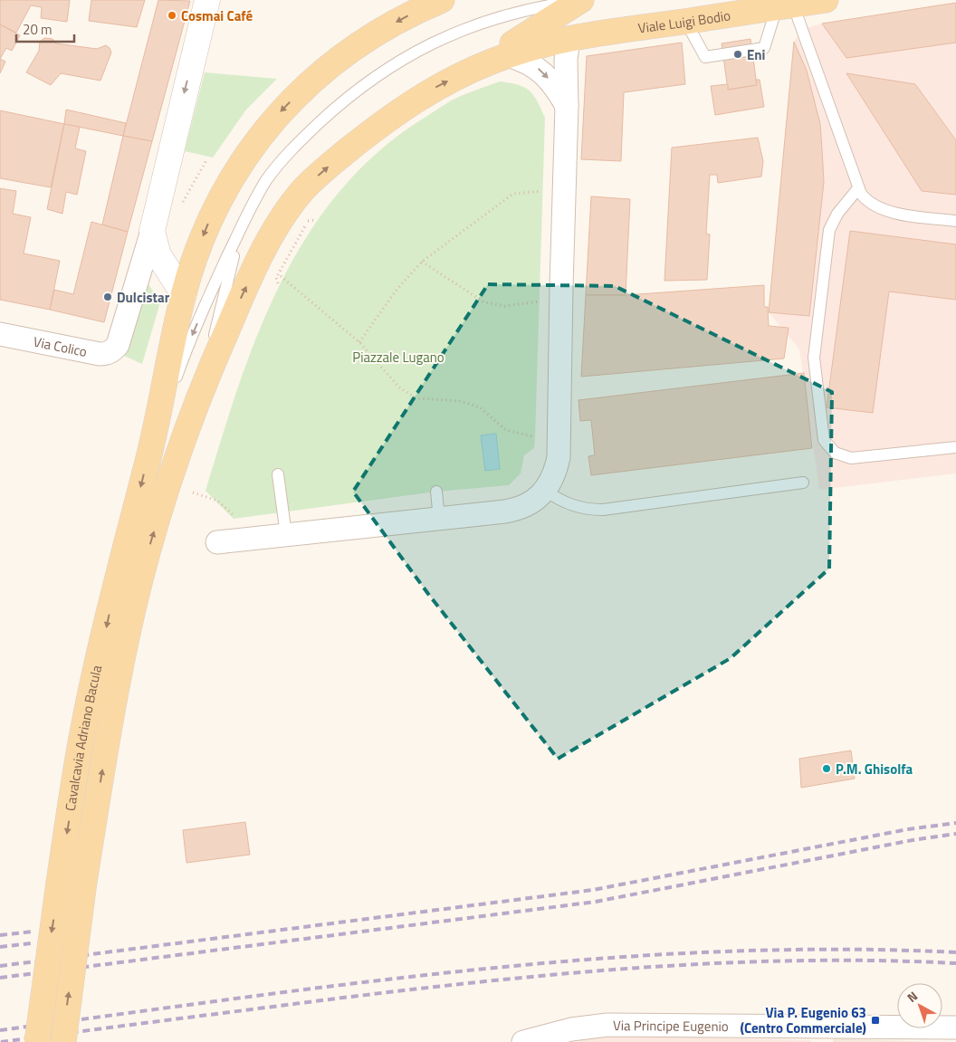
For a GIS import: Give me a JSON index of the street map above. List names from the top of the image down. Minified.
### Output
{"streets":{"main road":["Viale Luigi Bodio","Cavalcavia Adriano Bacula"],"street":["Via Colico","Via Principe Eugenio"]},"parks":["Piazzale Lugano"],"places":{"other":["Cosmai Café","Eni","Dulcistar","P.M. Ghisolfa"],"transit":["Via P. Eugenio 63 (Centro Commerciale)"]},"scale_bar":"20 m","north":"top left"}
